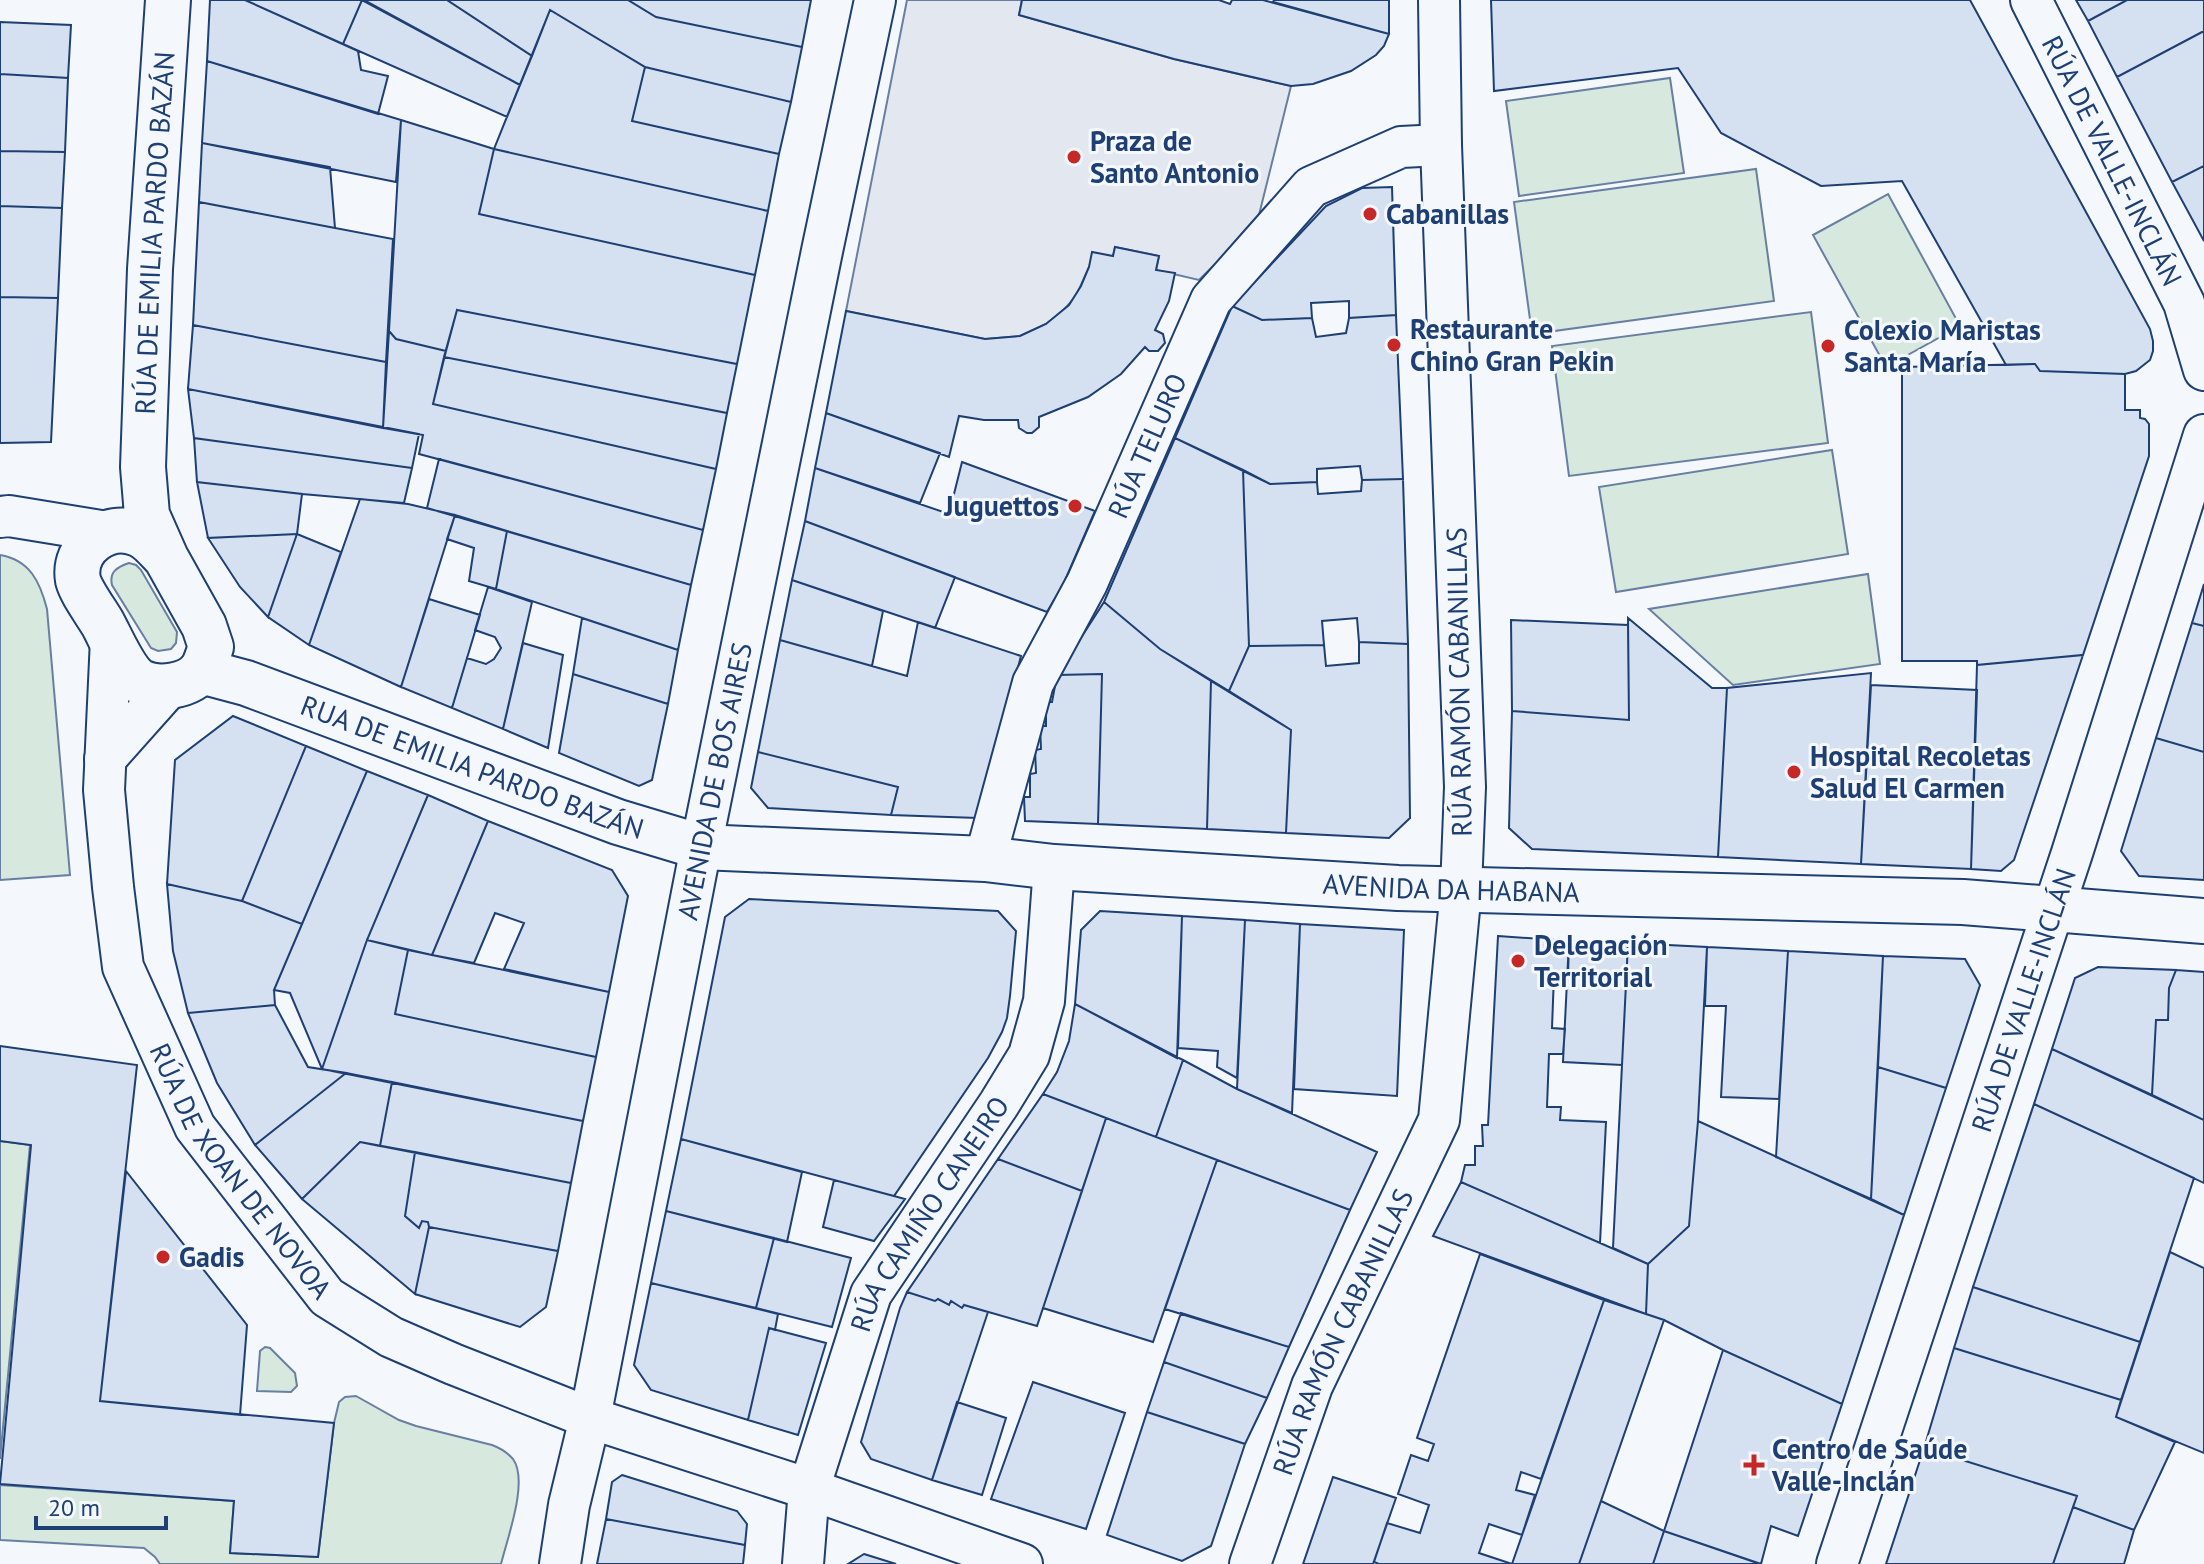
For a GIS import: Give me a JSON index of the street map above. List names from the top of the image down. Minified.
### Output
{"streets":{"street":["RÚA DE VALLE-INCLÁN","RÚA DE EMILIA PARDO BAZÁN","RÚA TELURO","RÚA RAMÓN CABANILLAS","RUA DE EMILIA PARDO BAZÁN","AVENIDA DE BOS AIRES","AVENIDA DA HABANA","RÚA DE XOAN DE NOVOA","RÚA CAMIÑO CANEIRO"]},"crossings":[["RÚA DE VALLE-INCLÁN","AVENIDA DA HABANA"],["RÚA DE EMILIA PARDO BAZÁN","RUA DE EMILIA PARDO BAZÁN"],["RÚA TELURO","RÚA RAMÓN CABANILLAS"],["RÚA TELURO","AVENIDA DA HABANA"],["RÚA RAMÓN CABANILLAS","AVENIDA DA HABANA"],["RUA DE EMILIA PARDO BAZÁN","AVENIDA DE BOS AIRES"],["RUA DE EMILIA PARDO BAZÁN","AVENIDA DA HABANA"],["AVENIDA DE BOS AIRES","AVENIDA DA HABANA"],["AVENIDA DE BOS AIRES","RÚA DE XOAN DE NOVOA"],["AVENIDA DA HABANA","RÚA CAMIÑO CANEIRO"],["RÚA DE XOAN DE NOVOA","RÚA CAMIÑO CANEIRO"]],"places":{"other":["Praza de Santo Antonio","Cabanillas","Restaurante Chino Gran Pekin","Colexio Maristas Santa María","Juguettos","Hospital Recoletas Salud El Carmen","Delegación Territorial","Gadis"],"health":["Centro de Saúde Valle-Inclán"]},"scale_bar":"20 m"}
